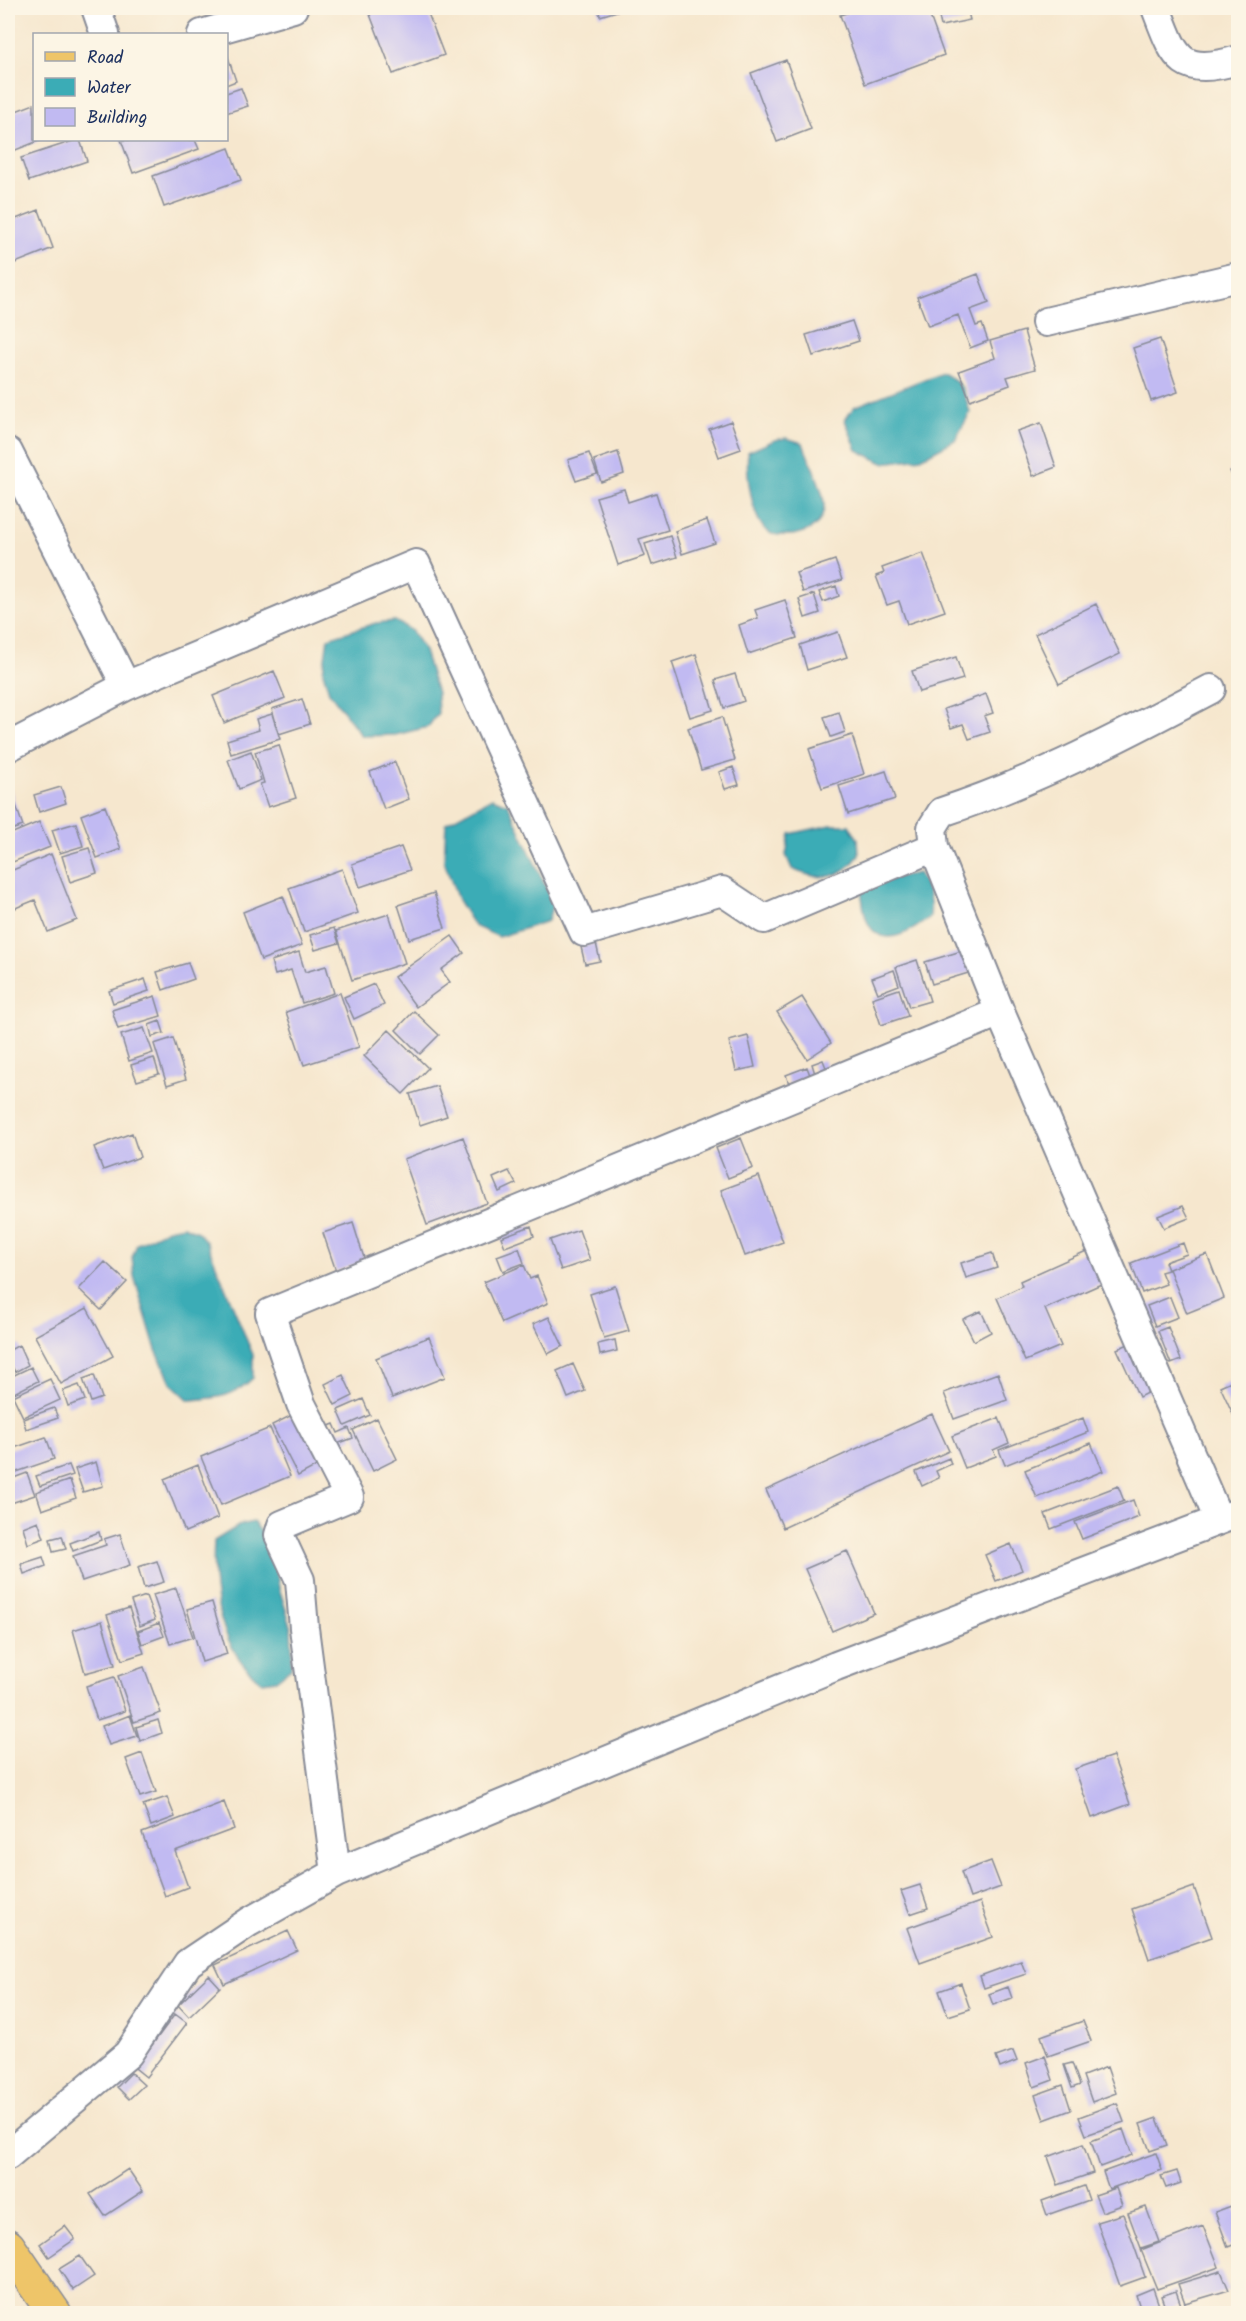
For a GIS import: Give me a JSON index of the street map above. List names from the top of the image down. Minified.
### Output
{"legend":["Road","Water","Building"]}
